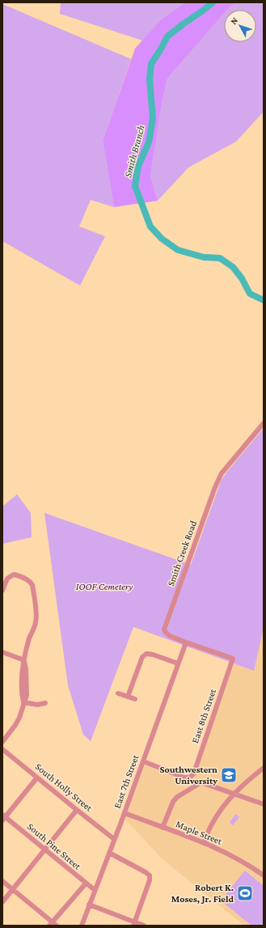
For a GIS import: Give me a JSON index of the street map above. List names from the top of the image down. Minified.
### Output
{"streets":{"street":["Smith Creek Road","East 8th Street","East 7th Street","South Holly Street","Maple Street","South Pine Street"]},"crossings":[["Smith Creek Road","East 8th Street"],["Smith Creek Road","East 7th Street"],["East 8th Street","East 7th Street"],["East 7th Street","South Holly Street"],["East 7th Street","Maple Street"],["East 7th Street","South Pine Street"]],"water":["Smith Branch"],"parks":["IOOF Cemetery"],"places":{"school or university":["Southwestern University"],"sports":["Robert K. Moses, Jr. Field"]},"north":"top left"}
